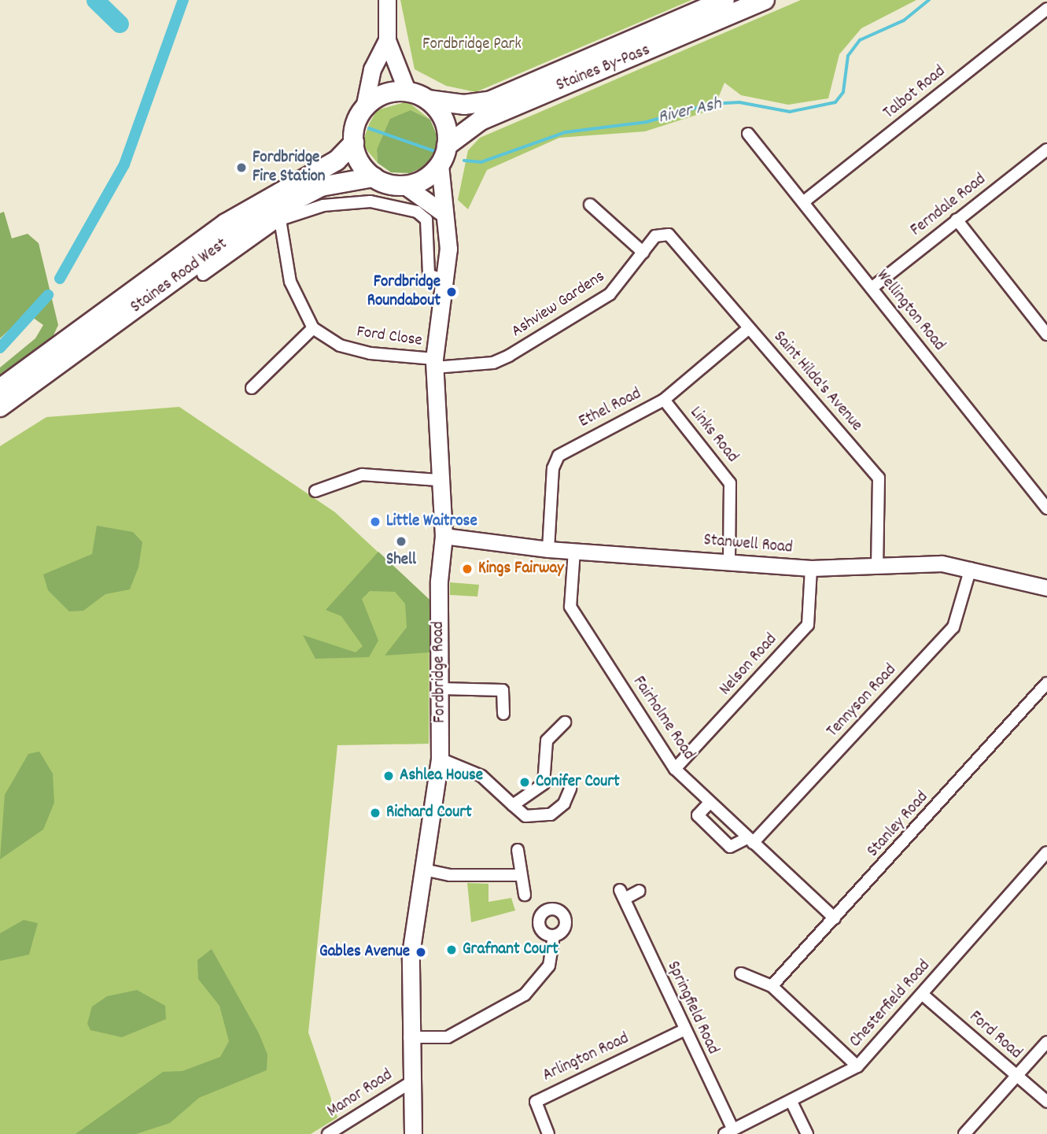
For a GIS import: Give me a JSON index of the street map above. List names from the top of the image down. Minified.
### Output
{"streets":{"highway":["Staines By-Pass","Staines Road West"],"main road":["Fordbridge Road"],"street":["Talbot Road","Ferndale Road","Ashview Gardens","Wellington Road","Ford Close","Saint Hilda's Avenue","Ethel Road","Links Road","Stanwell Road","Nelson Road","Tennyson Road","Fairholme Road","Stanley Road","Chesterfield Road","Springfield Road","Ford Road","Arlington Road","Manor Road"]},"crossings":[["Staines By-Pass","Staines Road West"],["Staines By-Pass","Fordbridge Road"],["Talbot Road","Wellington Road"],["Ferndale Road","Wellington Road"],["Staines Road West","Fordbridge Road"],["Ashview Gardens","Ford Close"],["Ashview Gardens","Saint Hilda's Avenue"],["Ashview Gardens","Fordbridge Road"],["Ford Close","Fordbridge Road"],["Saint Hilda's Avenue","Ethel Road"],["Saint Hilda's Avenue","Stanwell Road"],["Ethel Road","Links Road"],["Ethel Road","Stanwell Road"],["Links Road","Stanwell Road"],["Stanwell Road","Nelson Road"],["Stanwell Road","Fordbridge Road"],["Stanwell Road","Tennyson Road"],["Stanwell Road","Fairholme Road"],["Nelson Road","Fairholme Road"],["Fordbridge Road","Manor Road"],["Tennyson Road","Fairholme Road"],["Fairholme Road","Stanley Road"],["Chesterfield Road","Springfield Road"],["Chesterfield Road","Ford Road"],["Springfield Road","Arlington Road"]],"water":["River Ash"],"parks":["Fordbridge Park"],"places":["Fordbridge Fire Station","Fordbridge Roundabout","Little Waitrose","Shell","Kings Fairway","Ashlea House","Conifer Court","Richard Court","Grafnant Court","Gables Avenue"]}
